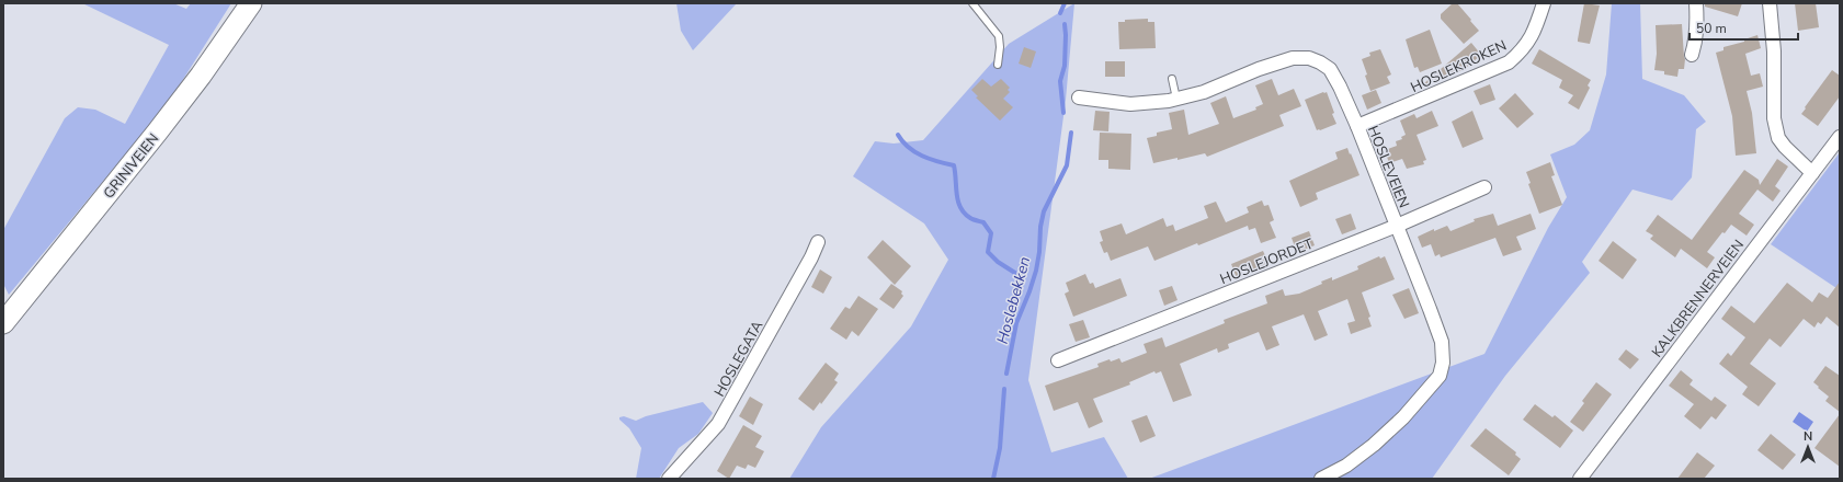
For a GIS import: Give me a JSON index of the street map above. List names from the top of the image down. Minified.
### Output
{"streets":{"main road":["GRINIVEIEN"],"street":["HOSLEKROKEN","HOSLEVEIEN","HOSLEJORDET","KALKBRENNERVEIEN","HOSLEGATA"]},"crossings":[["HOSLEKROKEN","HOSLEVEIEN"],["HOSLEVEIEN","HOSLEJORDET"]],"water":["Hoslebekken"],"scale_bar":"50 m","north":"top"}
